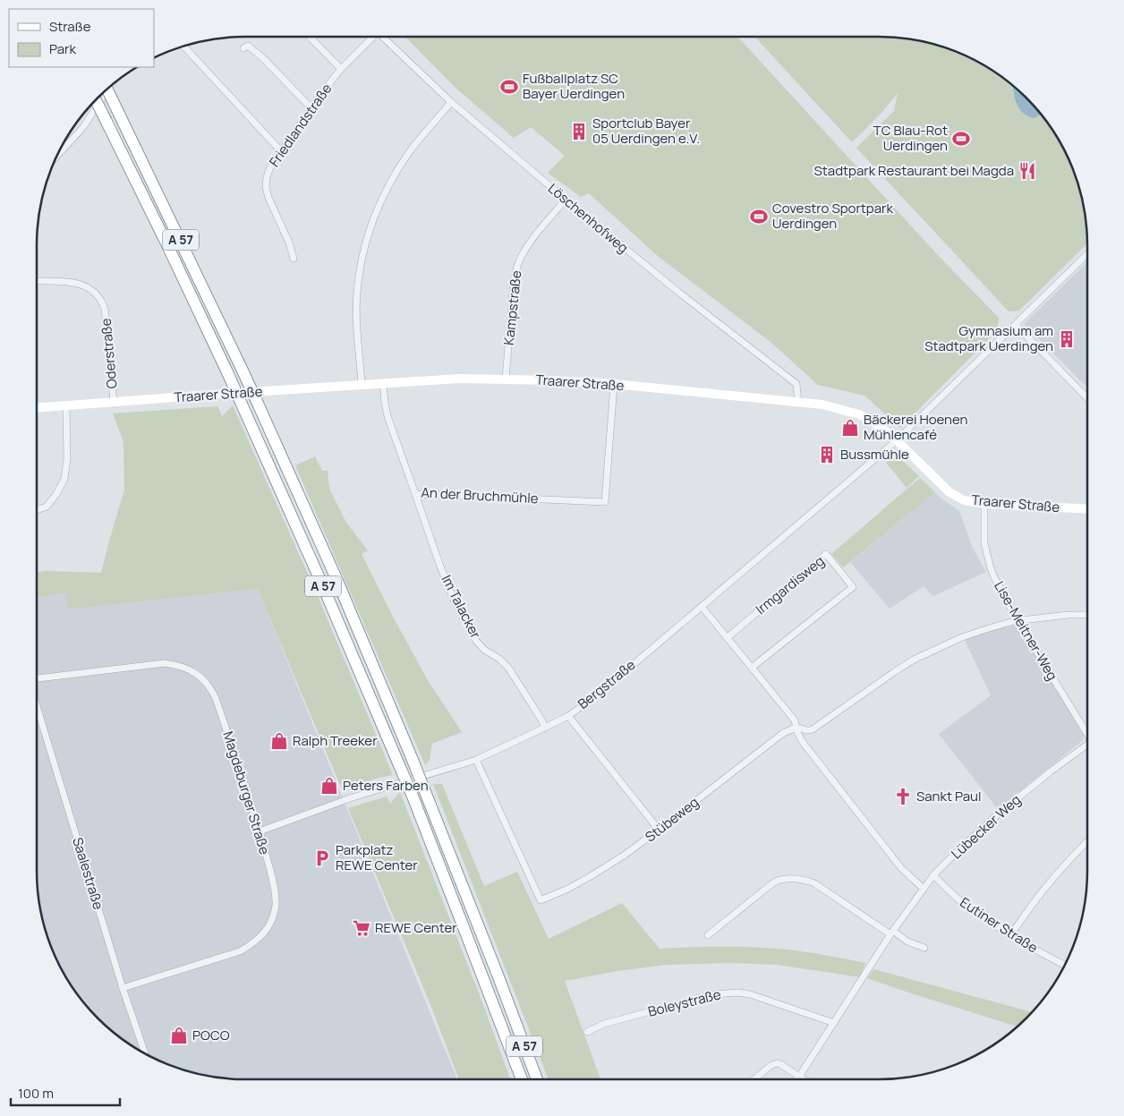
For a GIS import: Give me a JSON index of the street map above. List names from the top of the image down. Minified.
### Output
{"streets":{"highway":["A 57"],"street":["Friedlandstraße","Löschenhofweg","Kampstraße","Oderstraße","Traarer Straße","An der Bruchmühle","Irmgardisweg","Im Talacker","Lise-Meitner-Weg","Bergstraße","Magdeburger Straße","Stübeweg","Lübecker Weg","Saalestraße","Eutiner Straße","Boleystraße"]},"crossings":[["Löschenhofweg","Kampstraße"],["Löschenhofweg","Traarer Straße"],["Kampstraße","Traarer Straße"],["Oderstraße","Traarer Straße"],["Traarer Straße","An der Bruchmühle"],["Traarer Straße","Lise-Meitner-Weg"],["Traarer Straße","Bergstraße"],["An der Bruchmühle","Im Talacker"],["Im Talacker","Bergstraße"],["Lise-Meitner-Weg","Stübeweg"],["Bergstraße","Magdeburger Straße"],["Bergstraße","Stübeweg"],["Magdeburger Straße","Saalestraße"],["Lübecker Weg","Eutiner Straße"],["Lübecker Weg","Boleystraße"]],"places":{"sports":["Fußballplatz SC Bayer Uerdingen","TC Blau-Rot Uerdingen","Covestro Sportpark Uerdingen"],"building":["Sportclub Bayer 05 Uerdingen e.V.","Gymnasium am Stadtpark Uerdingen","Bussmühle"],"restaurant":["Stadtpark Restaurant bei Magda"],"shop":["Bäckerei Hoenen Mühlencafé","Ralph Treeker","Peters Farben","POCO"],"church":["Sankt Paul"],"parking":["Parkplatz REWE Center"],"supermarket":["REWE Center"]},"legend":["Straße","Park"],"scale_bar":"100 m"}
